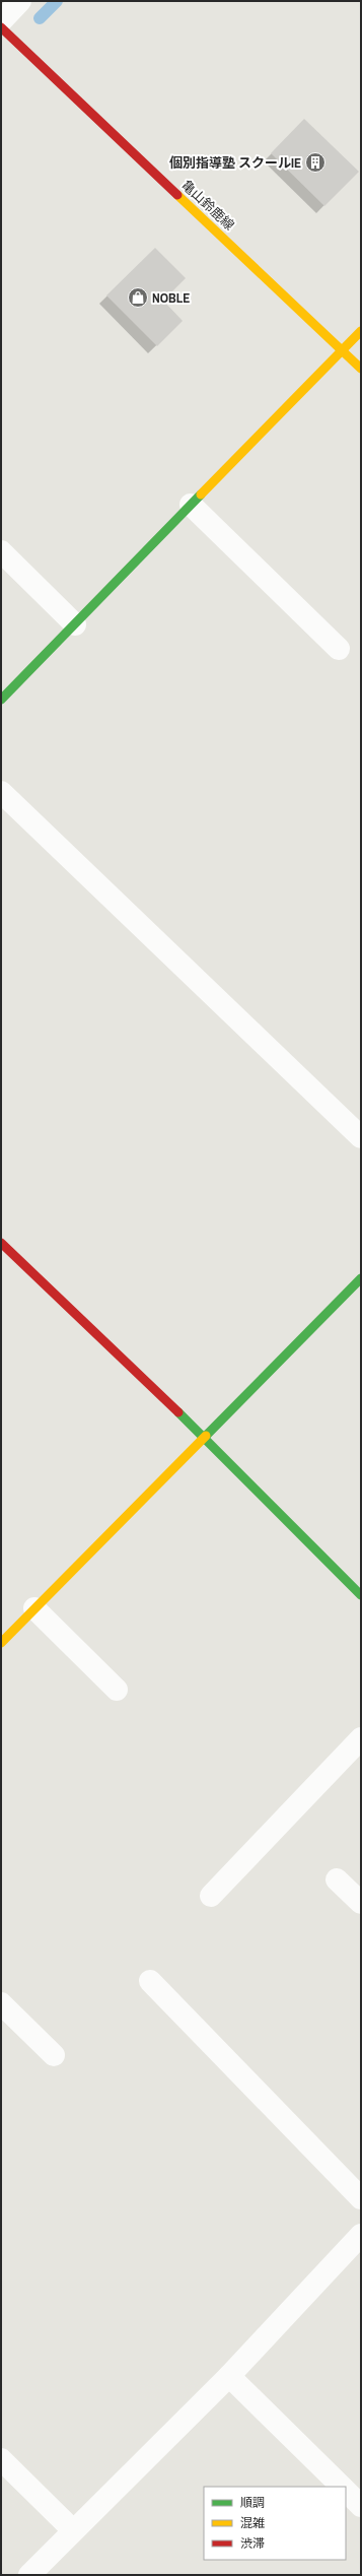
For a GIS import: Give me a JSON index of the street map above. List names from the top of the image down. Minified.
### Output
{"streets":{"street":["亀山鈴鹿線"]},"places":{"building":["個別指導塾 スクールIE"],"shop":["NOBLE"]},"legend":["順調","混雑","渋滞"]}
